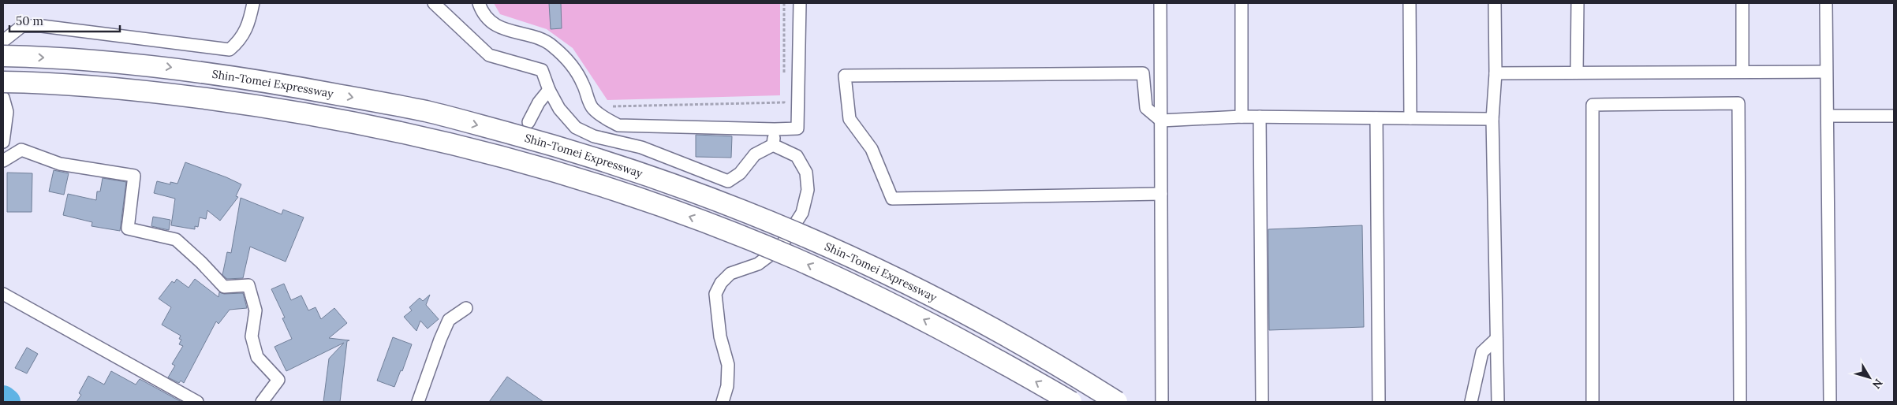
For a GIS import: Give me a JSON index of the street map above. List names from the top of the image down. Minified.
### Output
{"streets":{"highway":["Shin-Tomei Expressway"]},"scale_bar":"50 m","north":"bottom right"}
